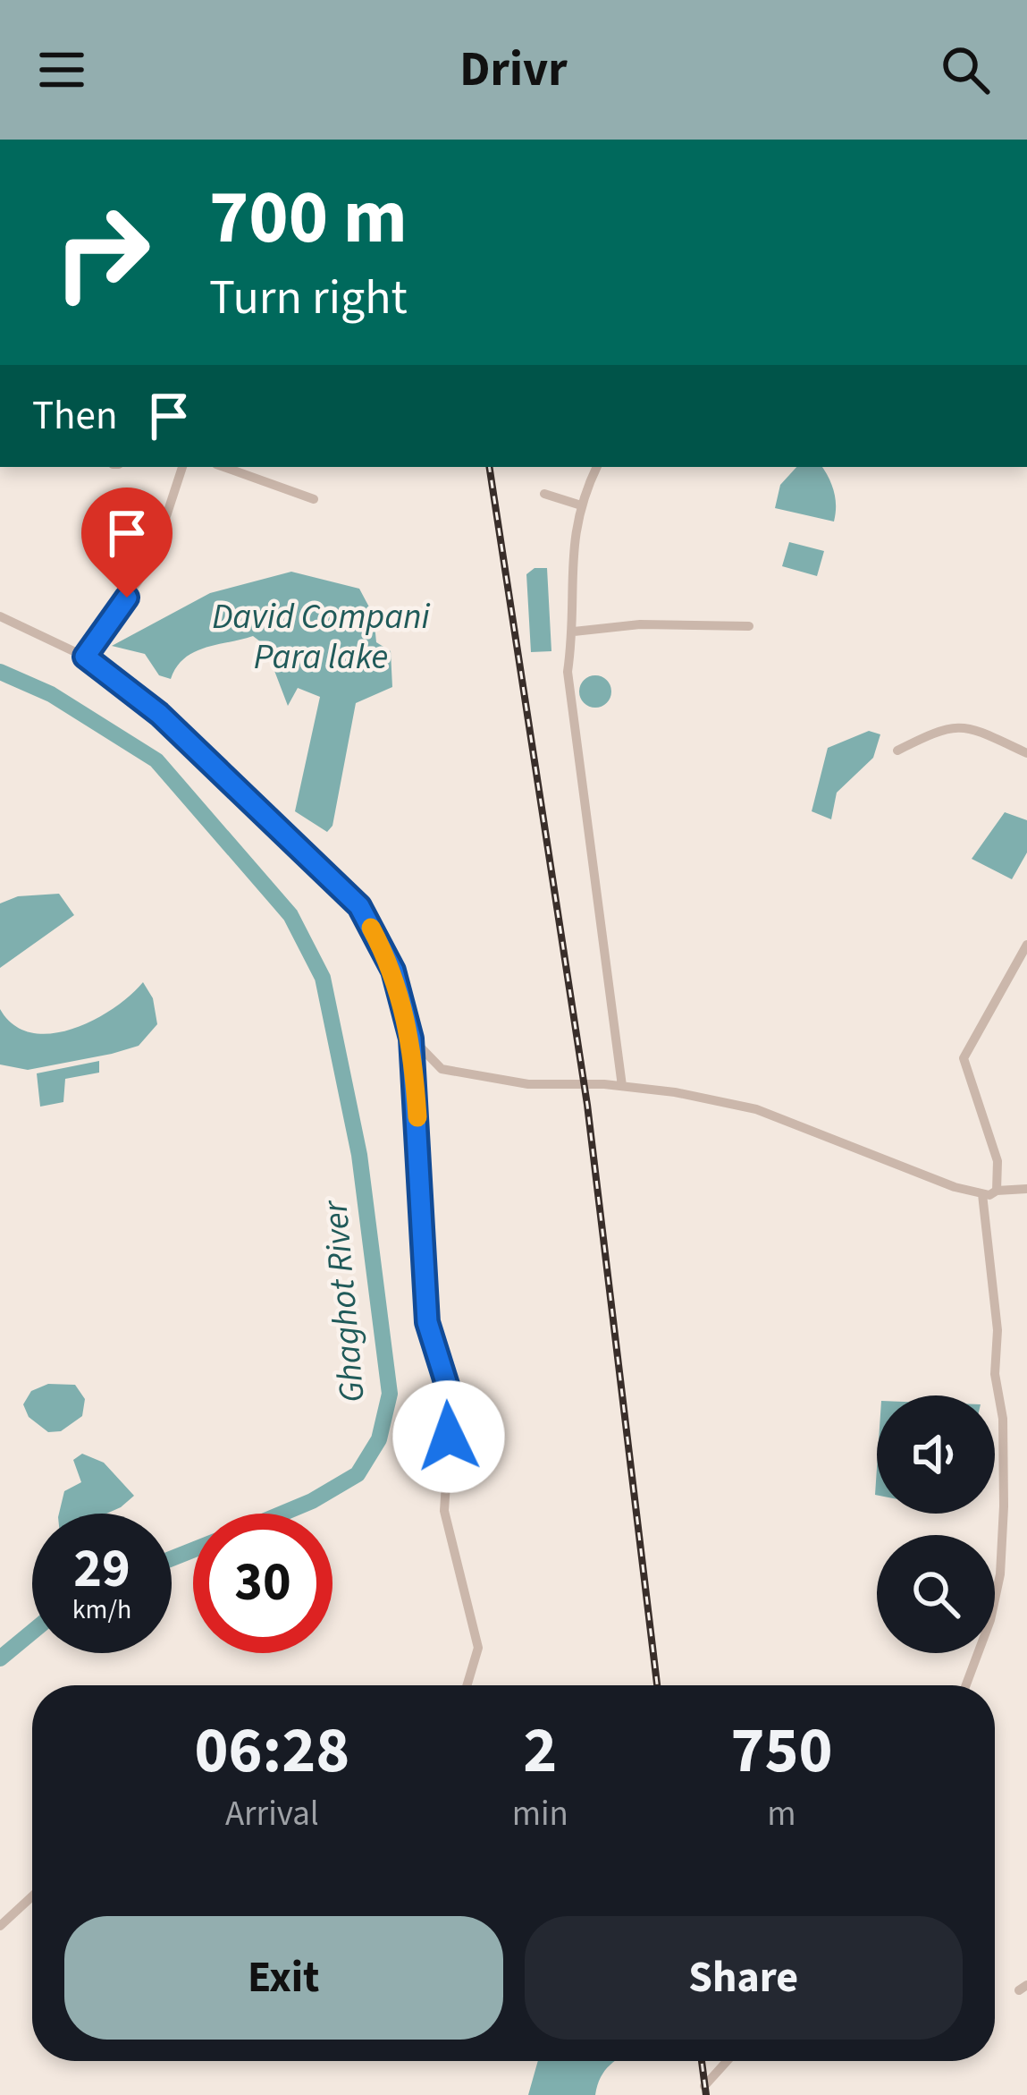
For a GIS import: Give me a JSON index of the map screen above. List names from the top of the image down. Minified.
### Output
{"water":["David Compani Para lake","Ghaghot River"],"page":{"header":"Drivr","turn":["700 m","Turn right"],"then":"Then","speed":"29 km/h","limit":"30","eta":["06:28","Arrival","2","min","750","m"],"buttons":["Exit","Share"]}}
